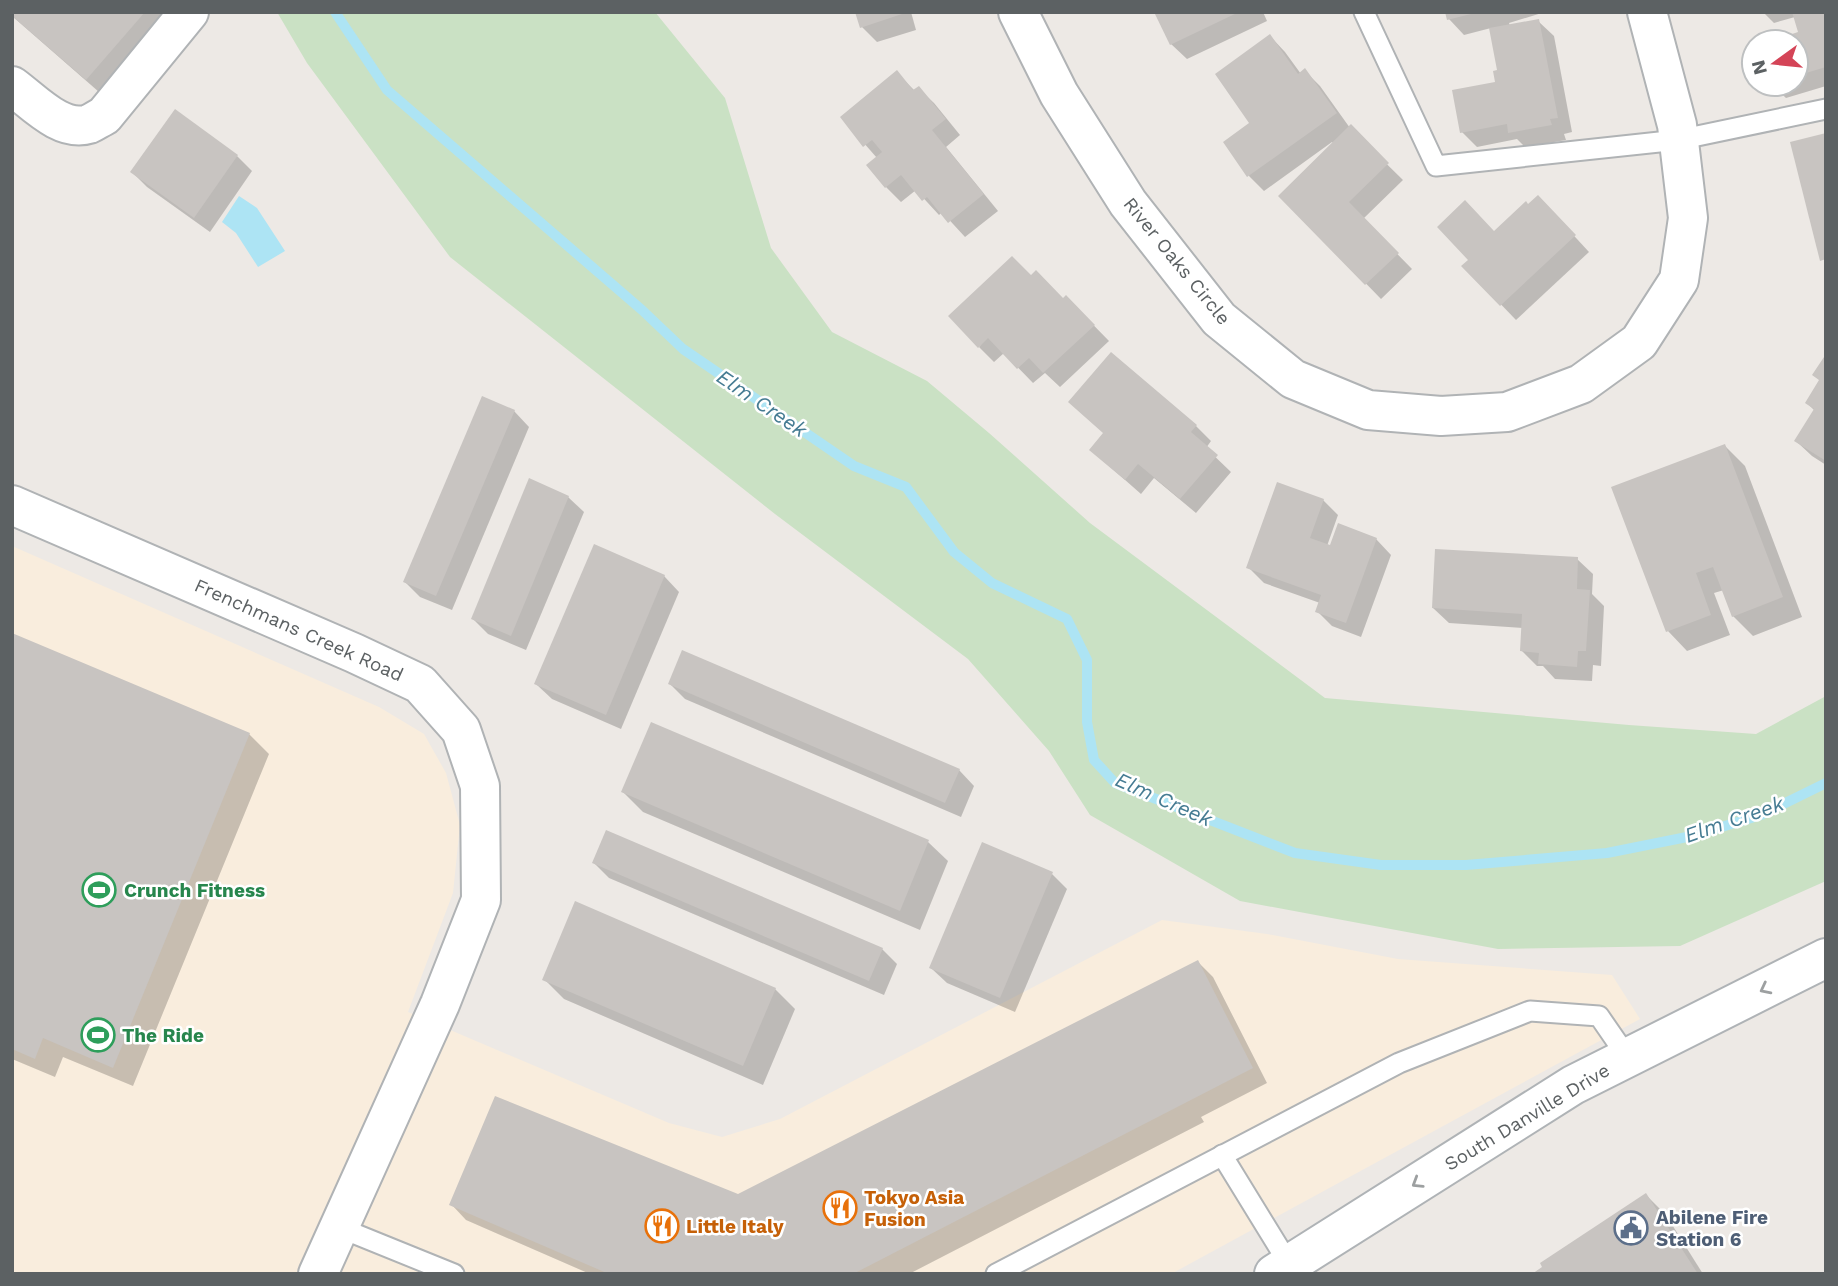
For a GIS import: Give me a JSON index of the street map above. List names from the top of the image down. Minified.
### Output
{"streets":{"street":["River Oaks Circle","Frenchmans Creek Road","South Danville Drive"]},"one_way":["South Danville Drive"],"water":["Elm Creek"],"places":{"sports":["Crunch Fitness","The Ride"],"restaurant":["Tokyo Asia Fusion","Little Italy"],"public building":["Abilene Fire Station 6"]},"north":"left"}
